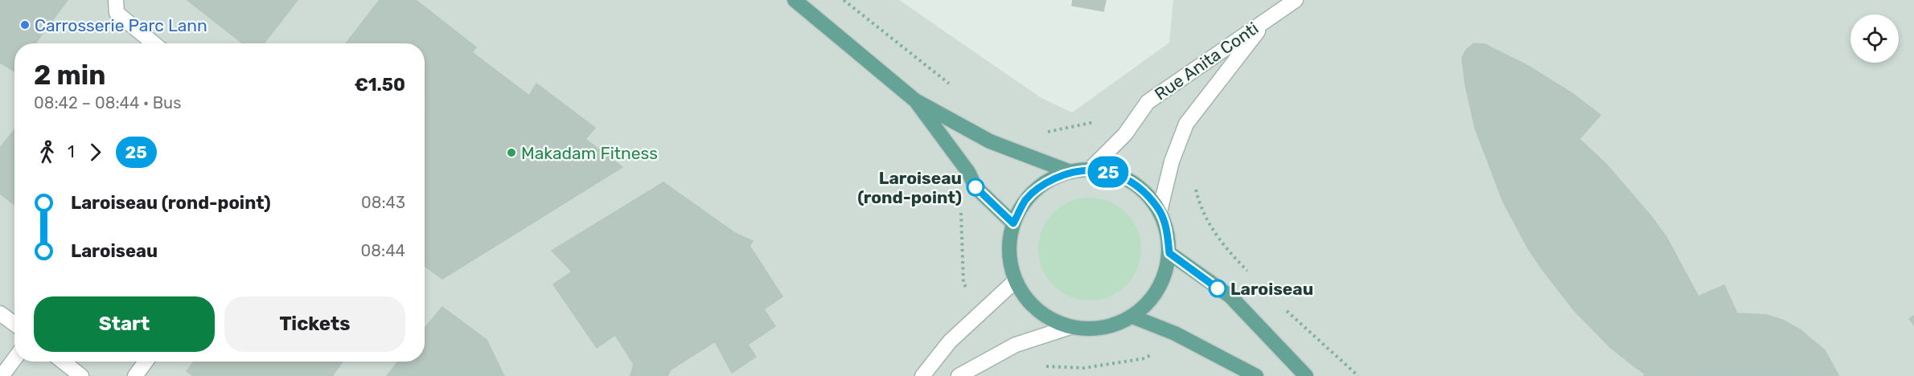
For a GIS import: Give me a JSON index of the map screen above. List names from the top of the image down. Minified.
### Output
{"streets":{"street":["Rue Anita Conti"]},"places":["Carrosserie Parc Lann","Makadam Fitness","Laroiseau (rond-point)","Laroiseau"],"lines":["bus line 25"],"page":{"on_map":"25","heading":["2 min","08:42 – 08:44 · Bus","€1.50"],"legs":["1","25"],"list":[{"name":"Laroiseau (rond-point)","value":"08:43"},{"name":"Laroiseau","value":"08:44"}],"buttons":["Start","Tickets"]}}
